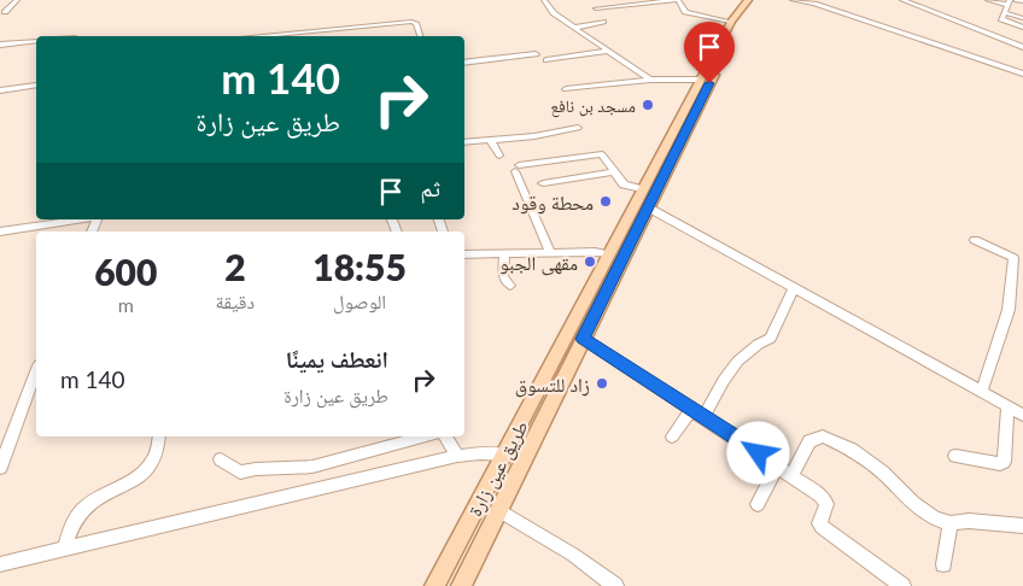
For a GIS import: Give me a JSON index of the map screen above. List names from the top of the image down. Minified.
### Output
{"streets":{"main road":["طريق عين زارة"]},"places":["مسجد بن نافع","محطة وقود","مقهى الجبو","زاد للتسوق"],"page":{"turn":["140 m","طريق عين زارة"],"then":"ثم","eta":["18:55","الوصول","2","دقيقة","600","m"],"list":[{"name":"انعطف يمينًا","note":"طريق عين زارة","value":"140 m"}]}}
